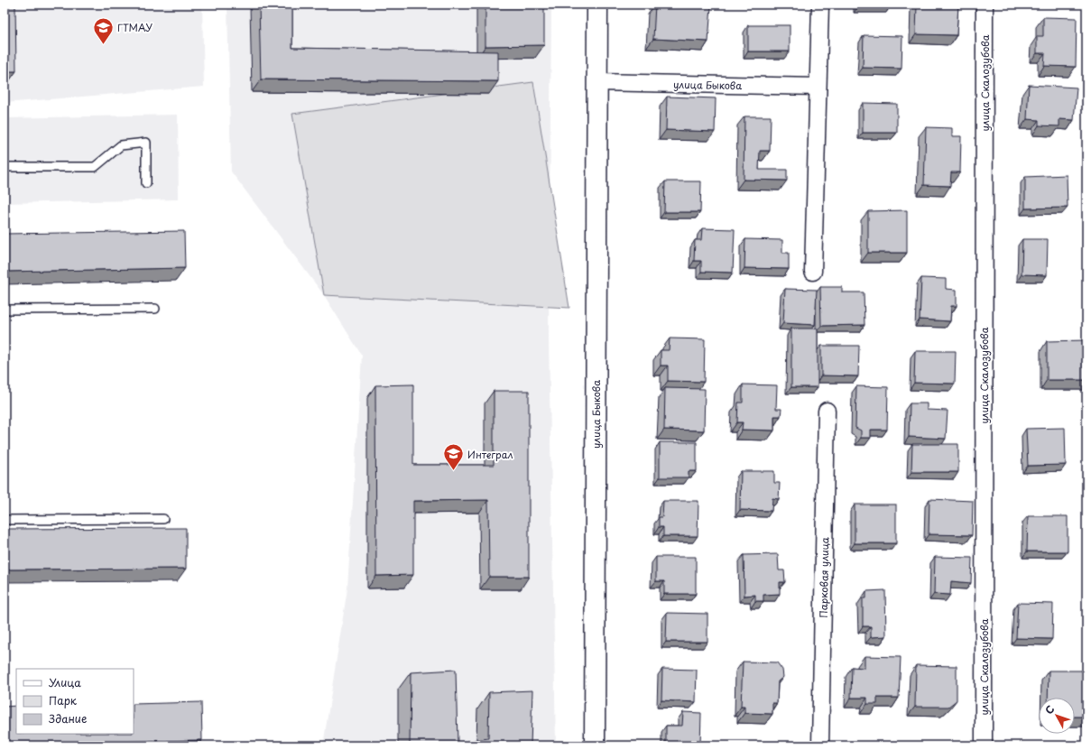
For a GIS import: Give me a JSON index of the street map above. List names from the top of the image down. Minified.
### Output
{"streets":{"street":["улица Скалозубова","улица Быкова","Парковая улица"]},"places":{"school or university":["ГТМАУ","Интеграл"]},"legend":["Улица","Парк","Здание"],"north":"top left"}
